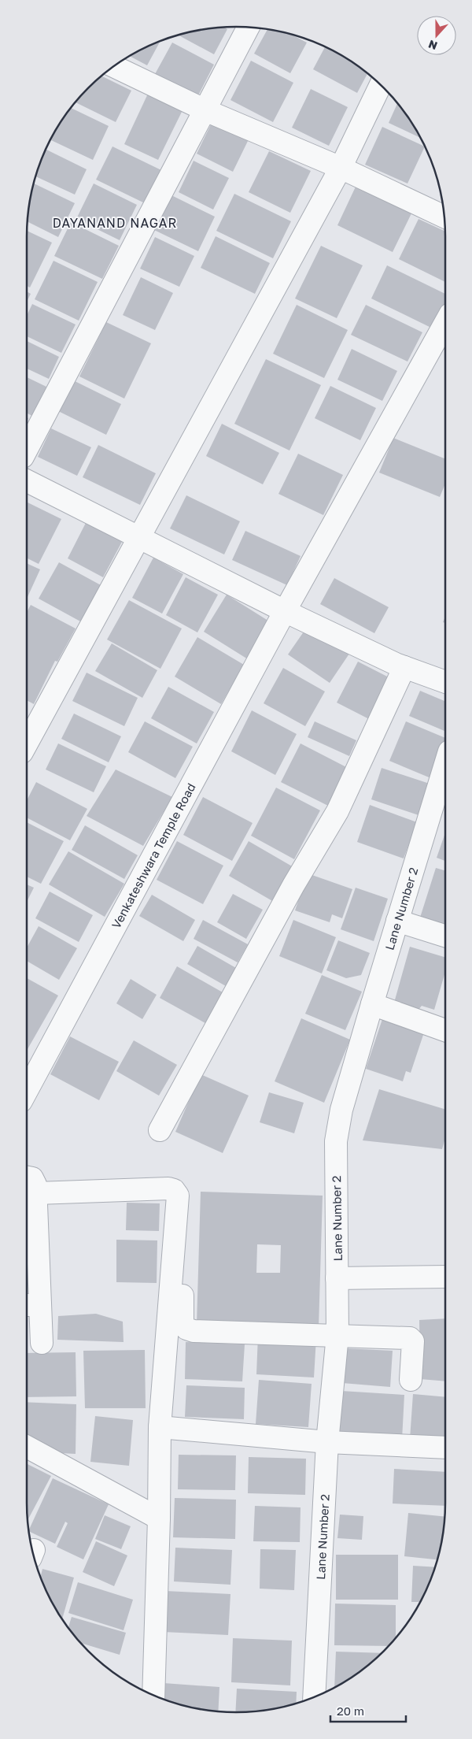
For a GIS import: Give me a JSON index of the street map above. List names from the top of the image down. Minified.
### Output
{"streets":{"street":["Venkateshwara Temple Road","Lane Number 2"]},"districts":["DAYANAND NAGAR"],"scale_bar":"20 m","north":"bottom"}
